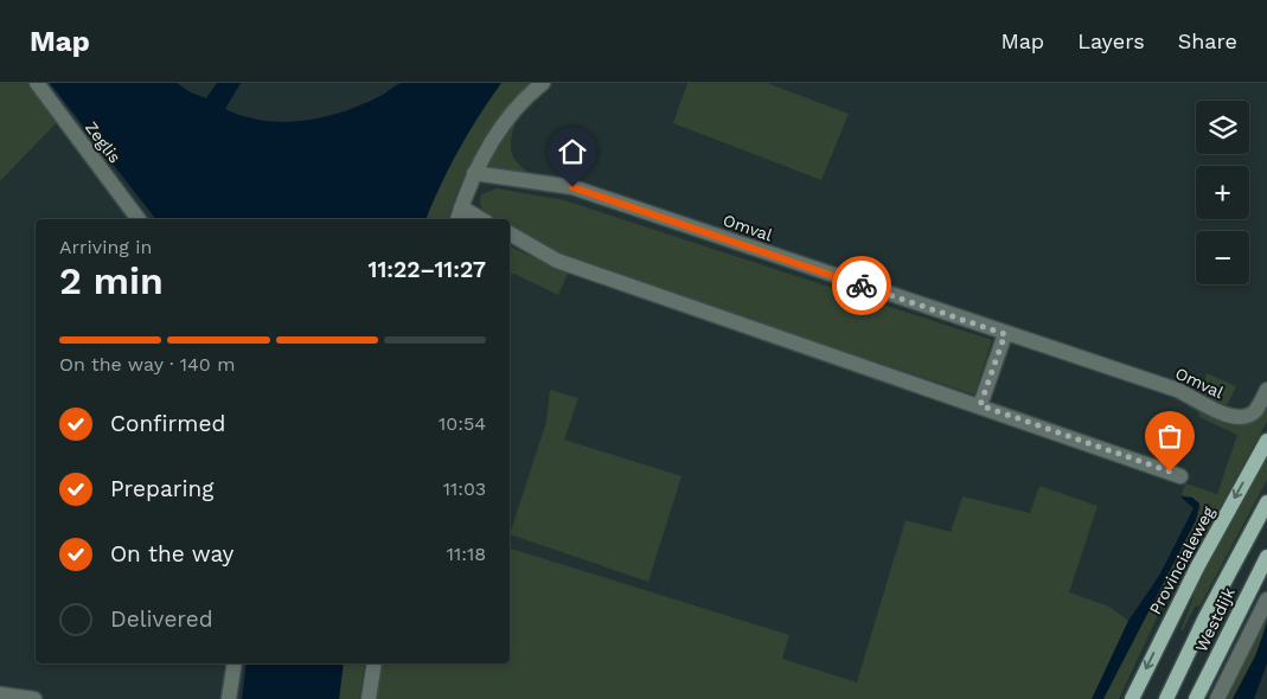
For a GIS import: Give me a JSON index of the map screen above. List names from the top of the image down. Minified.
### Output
{"streets":{"main road":["Provincialeweg","Westdijk"],"street":["Zeglis","Omval"]},"page":{"header":"Map","nav":["Map","Layers","Share"],"map_buttons":["+","−"],"heading":["2 min","Arriving in","11:22–11:27"],"bar":"On the way · 140 m","list":[["Confirmed","10:54"],["Preparing","11:03"],["On the way","11:18"],"Delivered"]}}
